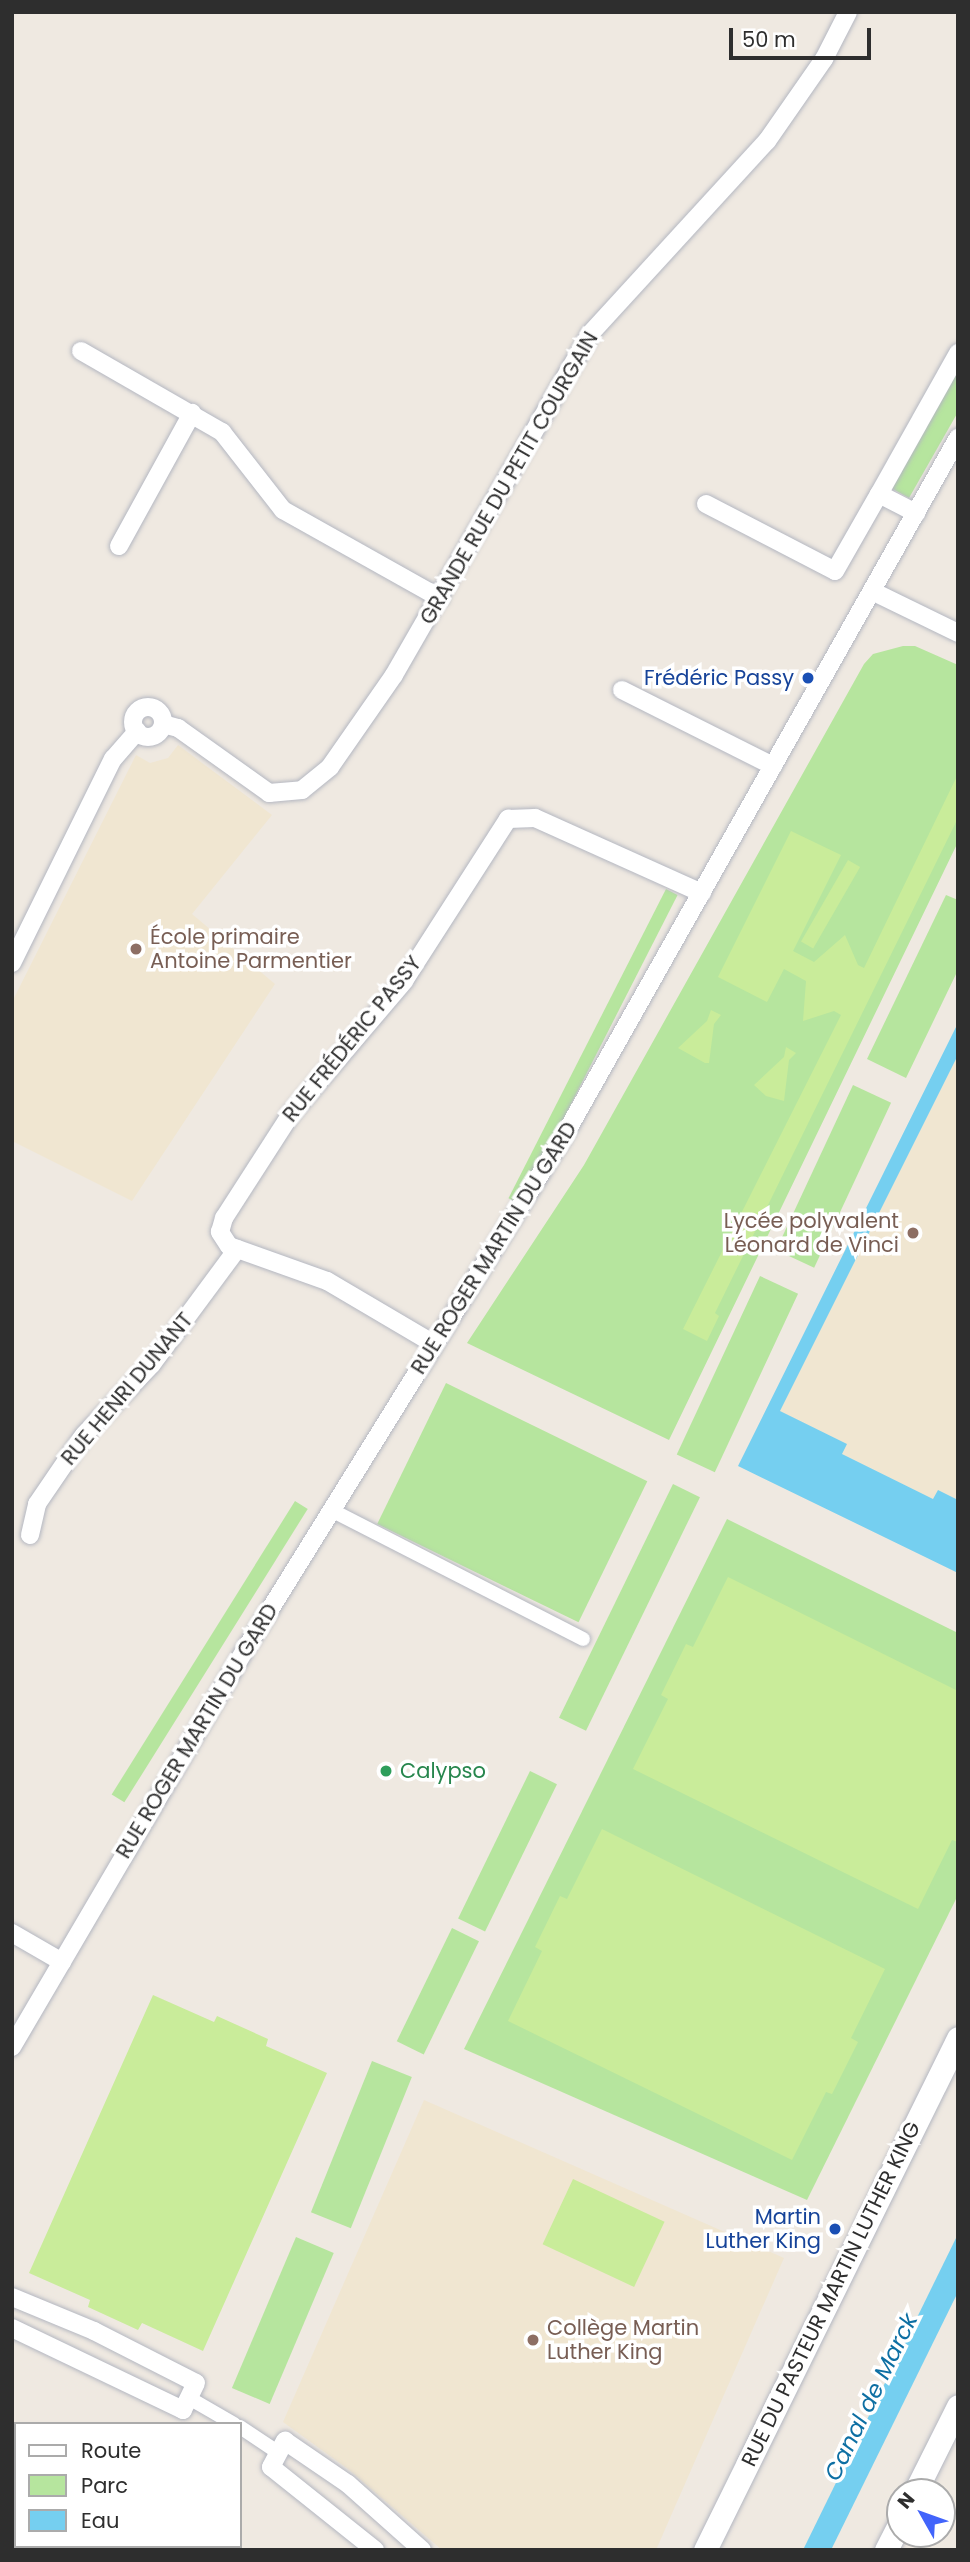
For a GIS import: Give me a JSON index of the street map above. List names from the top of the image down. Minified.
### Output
{"streets":{"street":["GRANDE RUE DU PETIT COURGAIN","RUE FRÉDÉRIC PASSY","RUE ROGER MARTIN DU GARD","RUE HENRI DUNANT","RUE DU PASTEUR MARTIN LUTHER KING"]},"crossings":[["RUE FRÉDÉRIC PASSY","RUE ROGER MARTIN DU GARD"],["RUE FRÉDÉRIC PASSY","RUE HENRI DUNANT"]],"water":["Canal de Marck"],"places":["Frédéric Passy","École primaire Antoine Parmentier","Lycée polyvalent Léonard de Vinci","Calypso","Martin Luther King","Collège Martin Luther King"],"legend":["Route","Parc","Eau"],"scale_bar":"50 m","north":"top left"}
